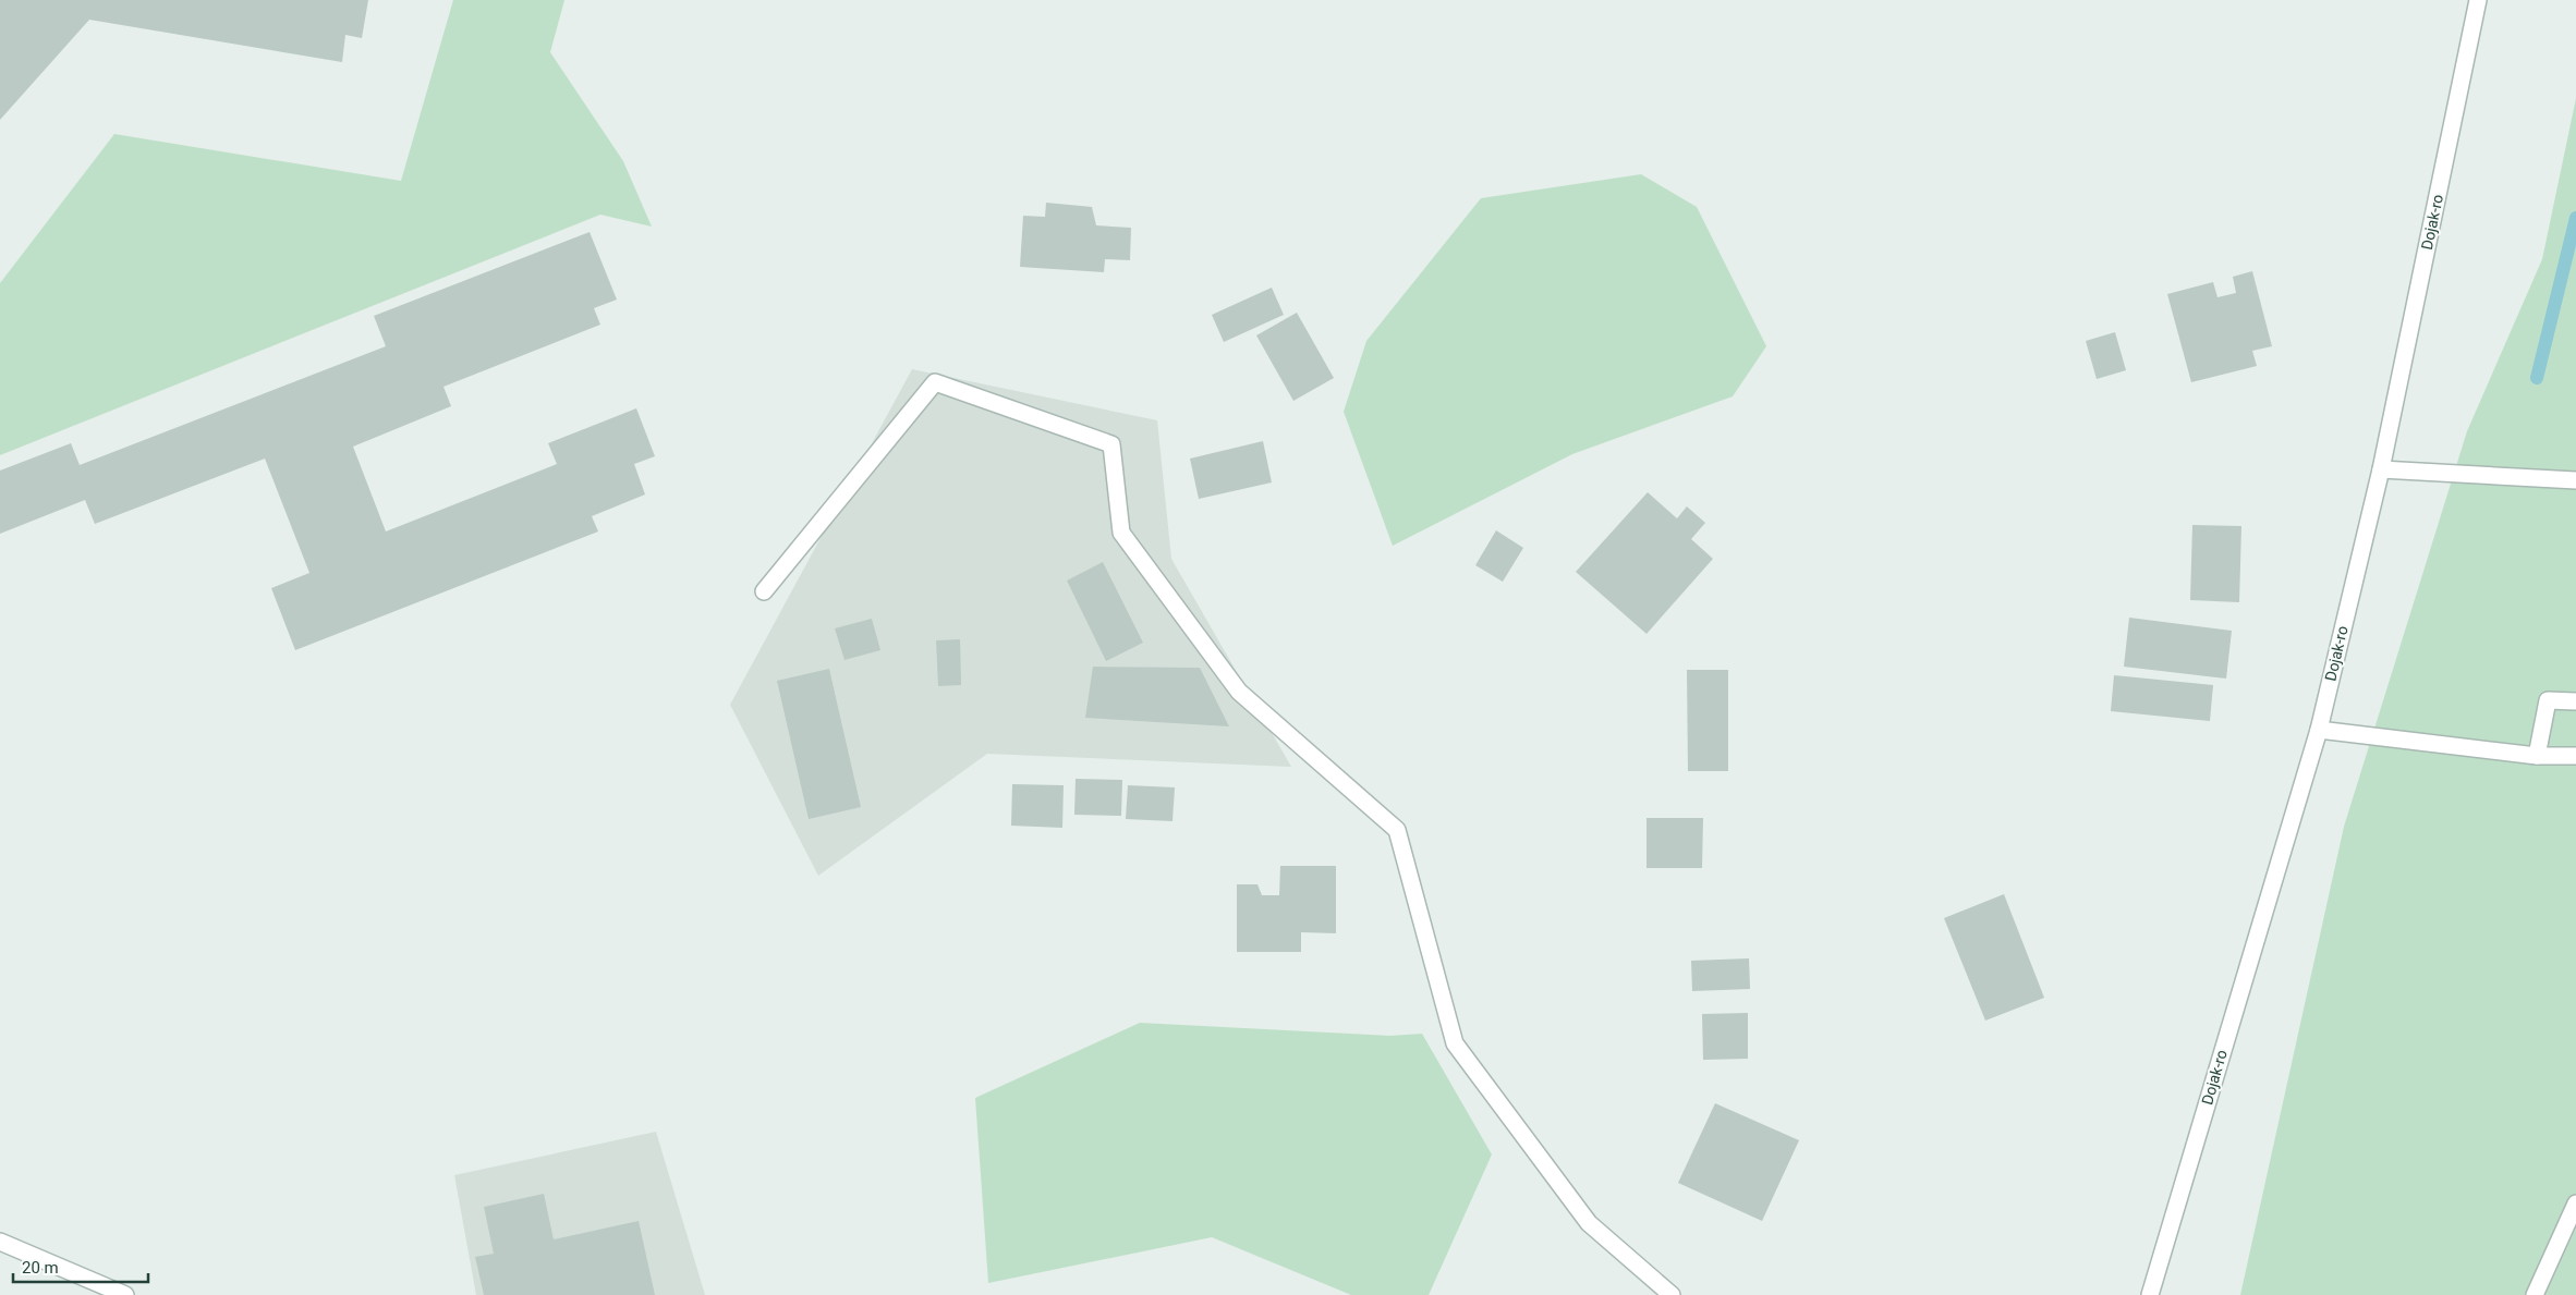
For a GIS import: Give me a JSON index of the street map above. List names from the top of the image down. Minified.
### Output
{"streets":{"street":["Dojak-ro"]},"scale_bar":"20 m"}
